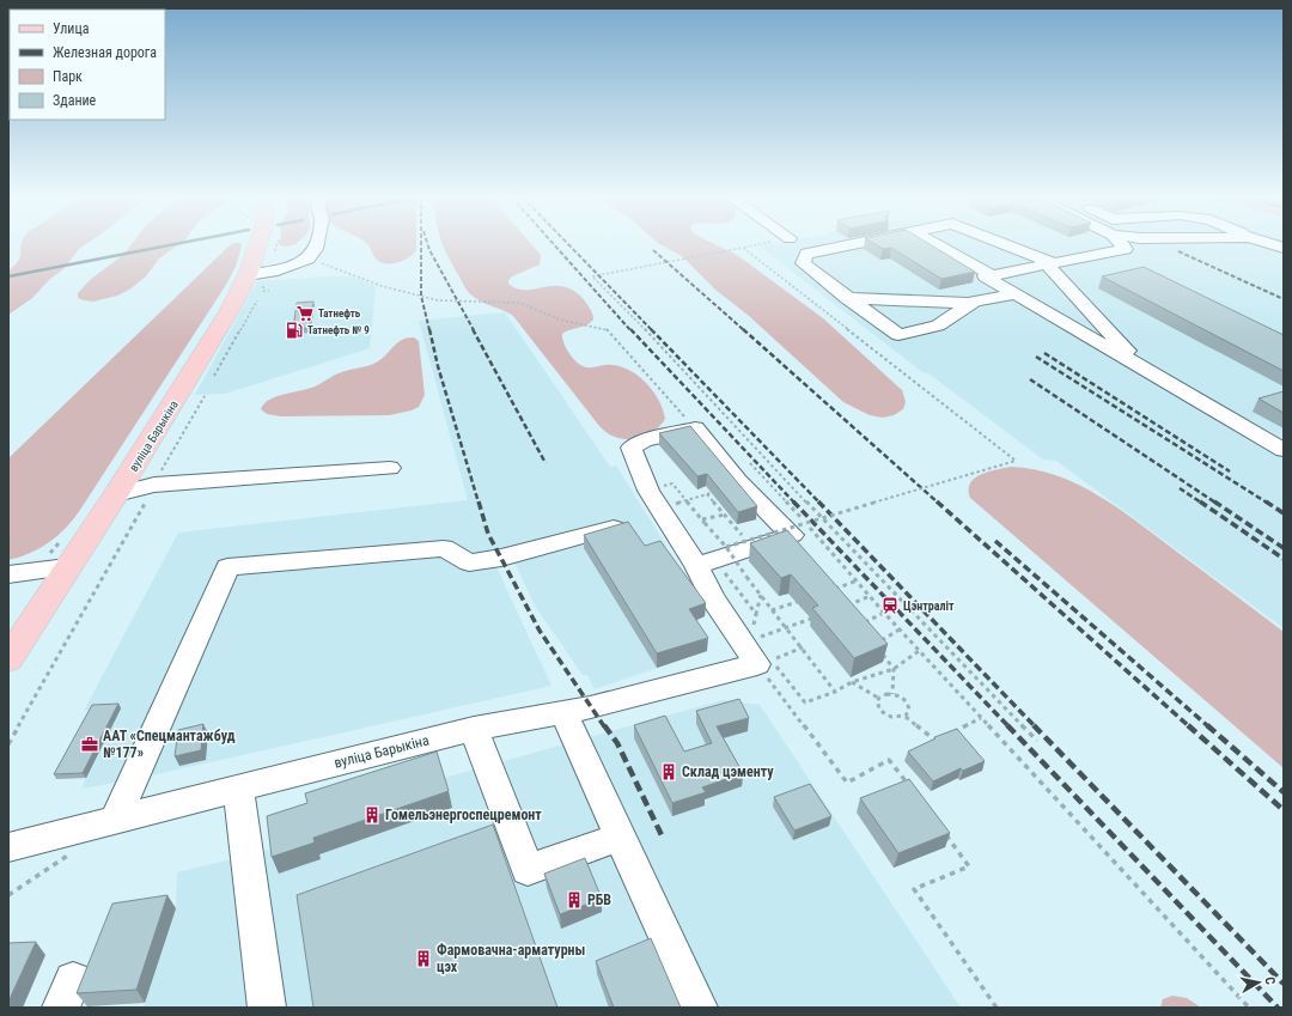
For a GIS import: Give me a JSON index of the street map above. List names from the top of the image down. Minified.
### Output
{"streets":{"main road":["вуліца Барыкіна"]},"places":{"supermarket":["Татнефть"],"fuel station":["Татнефть № 9"],"station":["Цэнтраліт"],"office":["ААТ «Спецмантажбуд №177»"],"building":["Склад цэменту","Гомельэнергоспецремонт","РБВ","Фармовачна-арматурны цэх"]},"legend":["Улица","Железная дорога","Парк","Здание"],"north":"right"}
